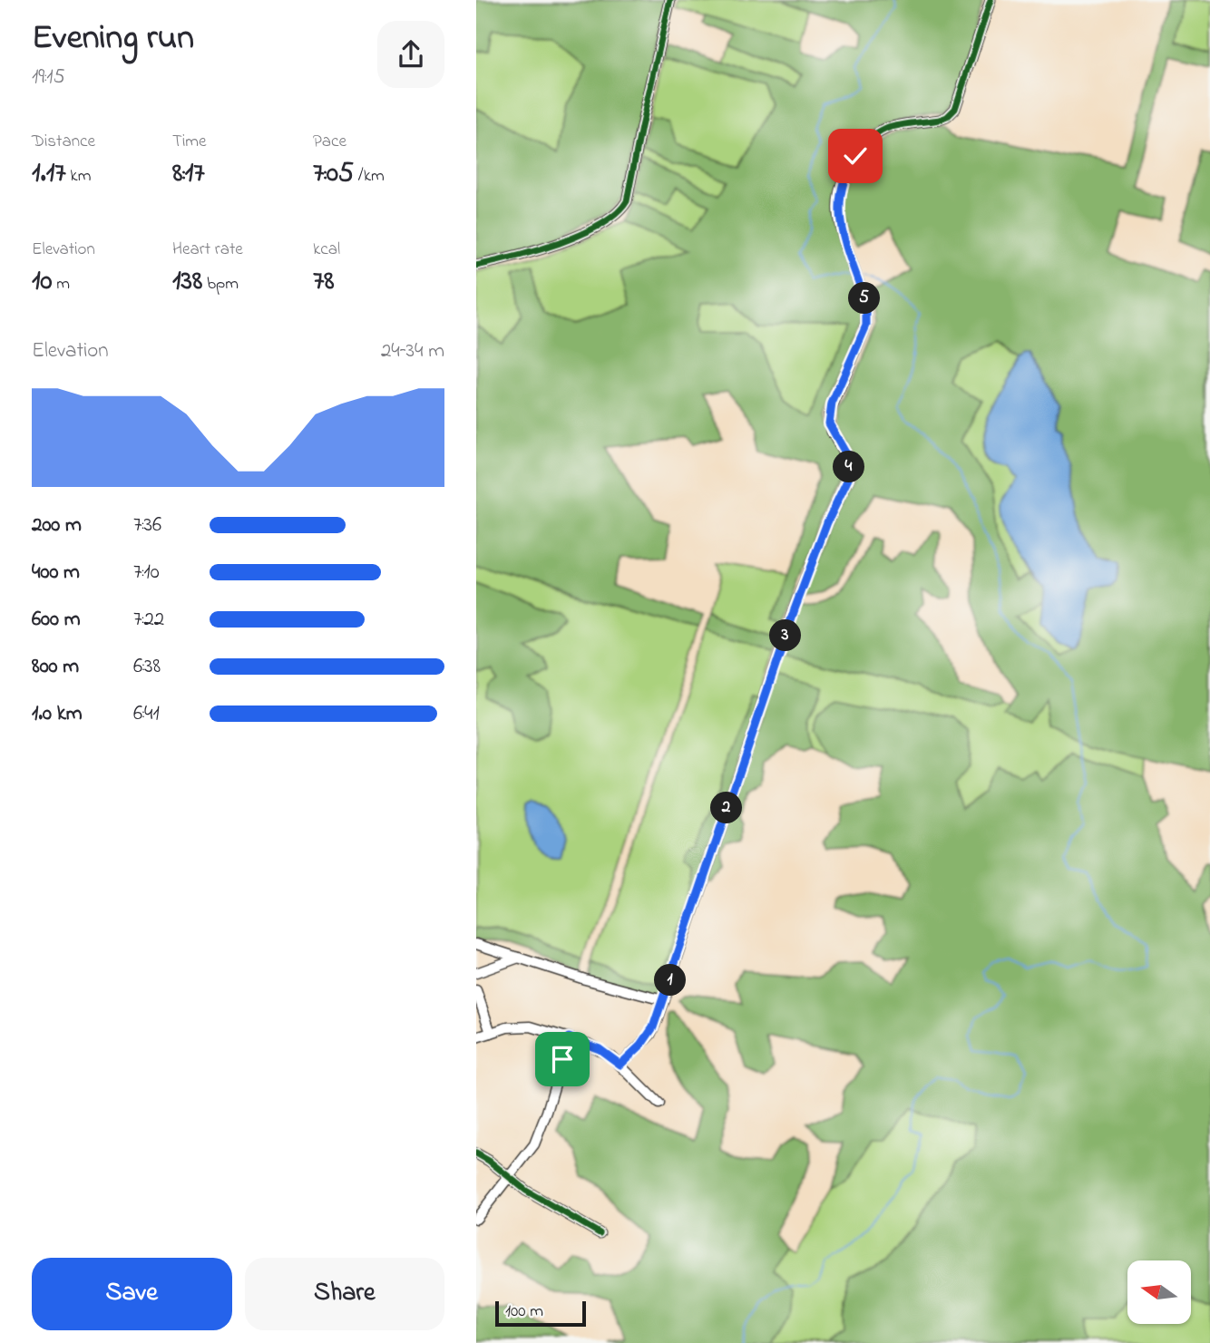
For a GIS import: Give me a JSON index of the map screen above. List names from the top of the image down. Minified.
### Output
{"scale_bar":"100 m","north":"left","page":{"heading":["Evening run","19:15"],"stats":[["Distance","1.17 km"],["Time","8:17"],["Pace","7:05 /km"],["Elevation","10 m"],["Heart rate","138 bpm"],["kcal","78"]],"pins":["5","4","3","2","1"],"chart":["Elevation","24–34 m"],"list":[{"name":"200 m","note":"7:36"},{"name":"400 m","note":"7:10"},{"name":"600 m","note":"7:22"},{"name":"800 m","note":"6:38"},{"name":"1.0 km","note":"6:41"}],"buttons":["Save","Share"],"scale":"100 m"}}
